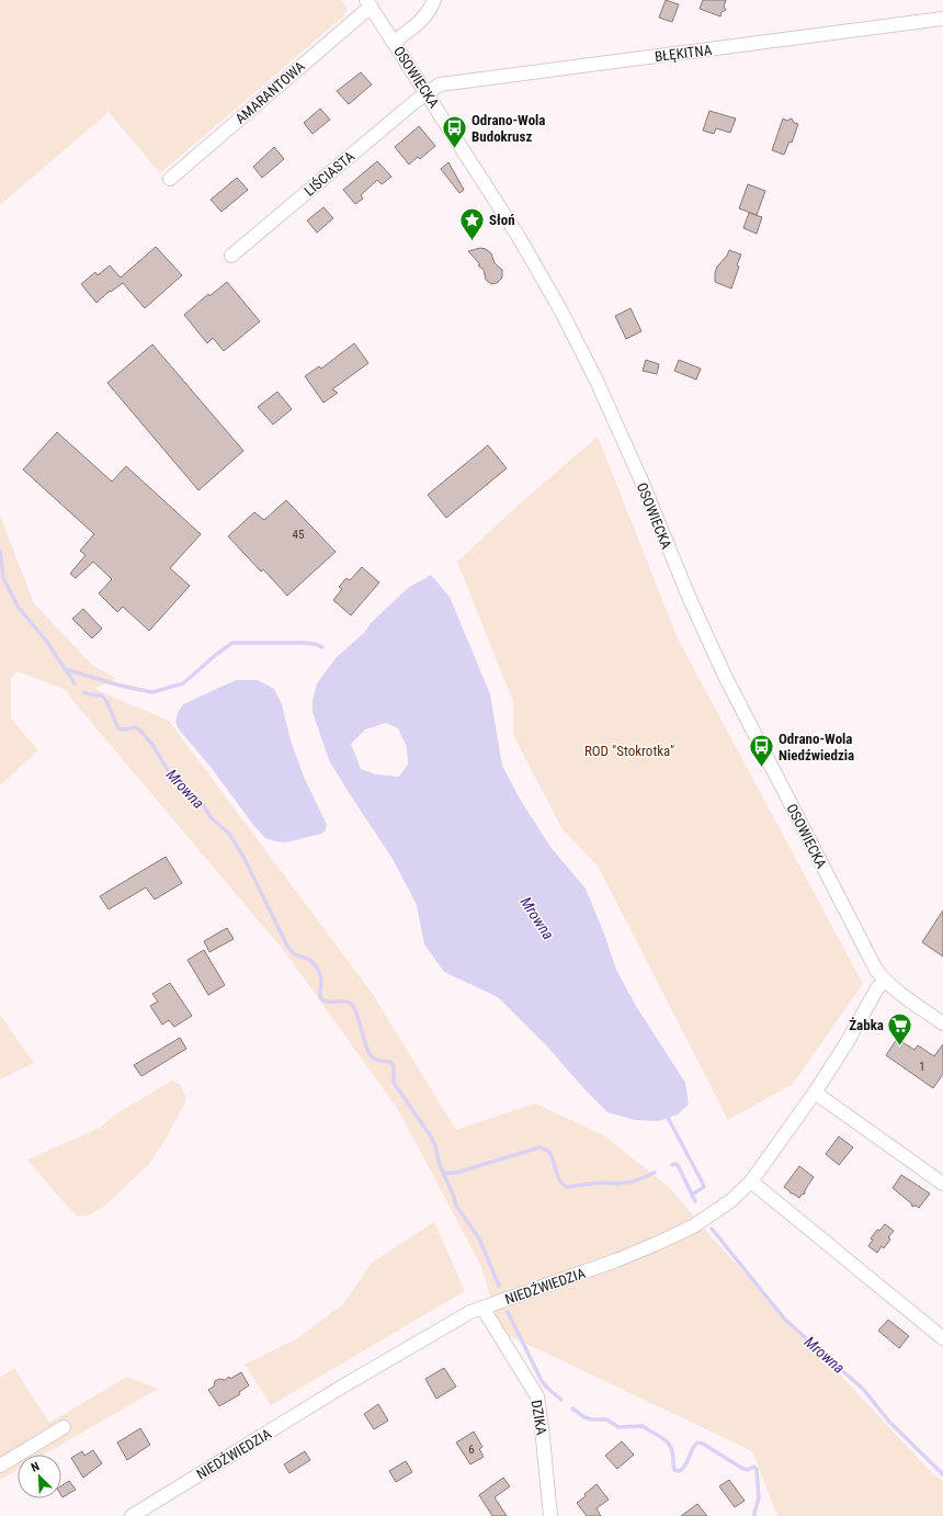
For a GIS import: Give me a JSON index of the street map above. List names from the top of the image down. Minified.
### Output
{"streets":{"street":["BŁĘKITNA","OSOWIECKA","AMARANTOWA","LIŚCIASTA","NIEDŹWIEDZIA","DZIKA"]},"crossings":[["BŁĘKITNA","OSOWIECKA"],["BŁĘKITNA","LIŚCIASTA"],["OSOWIECKA","AMARANTOWA"],["OSOWIECKA","LIŚCIASTA"],["OSOWIECKA","NIEDŹWIEDZIA"],["NIEDŹWIEDZIA","DZIKA"]],"water":["Mrowna"],"parks":["ROD \"Stokrotka\""],"places":{"bus stop":["Odrano-Wola Budokrusz","Odrano-Wola Niedźwiedzia"],"place":["Słoń"],"supermarket":["Żabka"]},"house_numbers":["45","1","6"],"north":"top left"}
